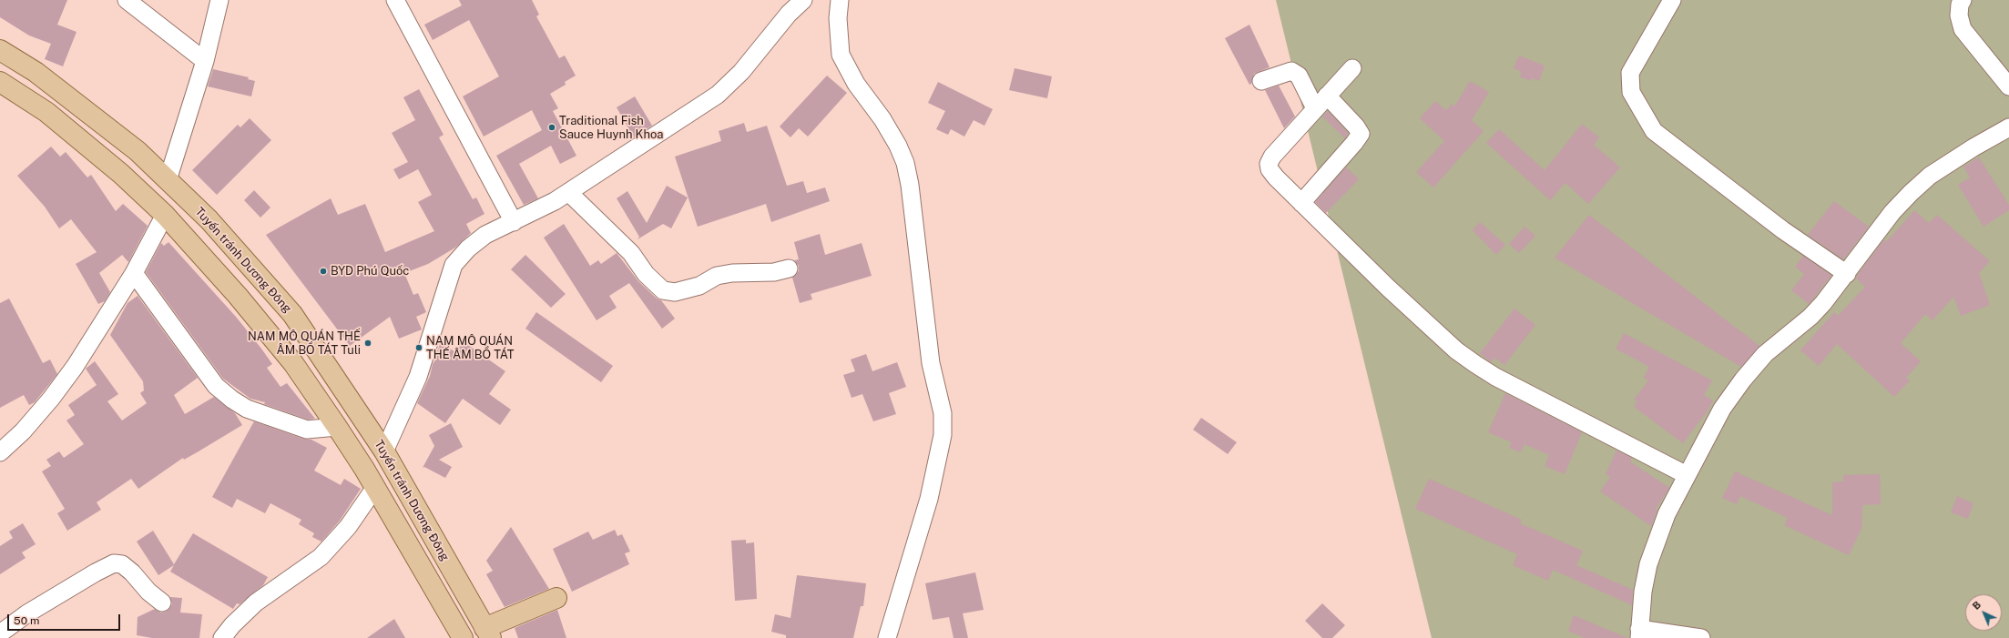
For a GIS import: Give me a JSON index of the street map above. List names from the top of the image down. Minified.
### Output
{"streets":{"main road":["Tuyến tránh Dương Đông"]},"places":["Traditional Fish Sauce Huynh Khoa","BYD Phú Quốc","NAM MÔ QUÁN THẾ ÂM BỒ TÁT Tuli","NAM MÔ QUÁN THẾ ÂM BỒ TÁT"],"scale_bar":"50 m","north":"top left"}
